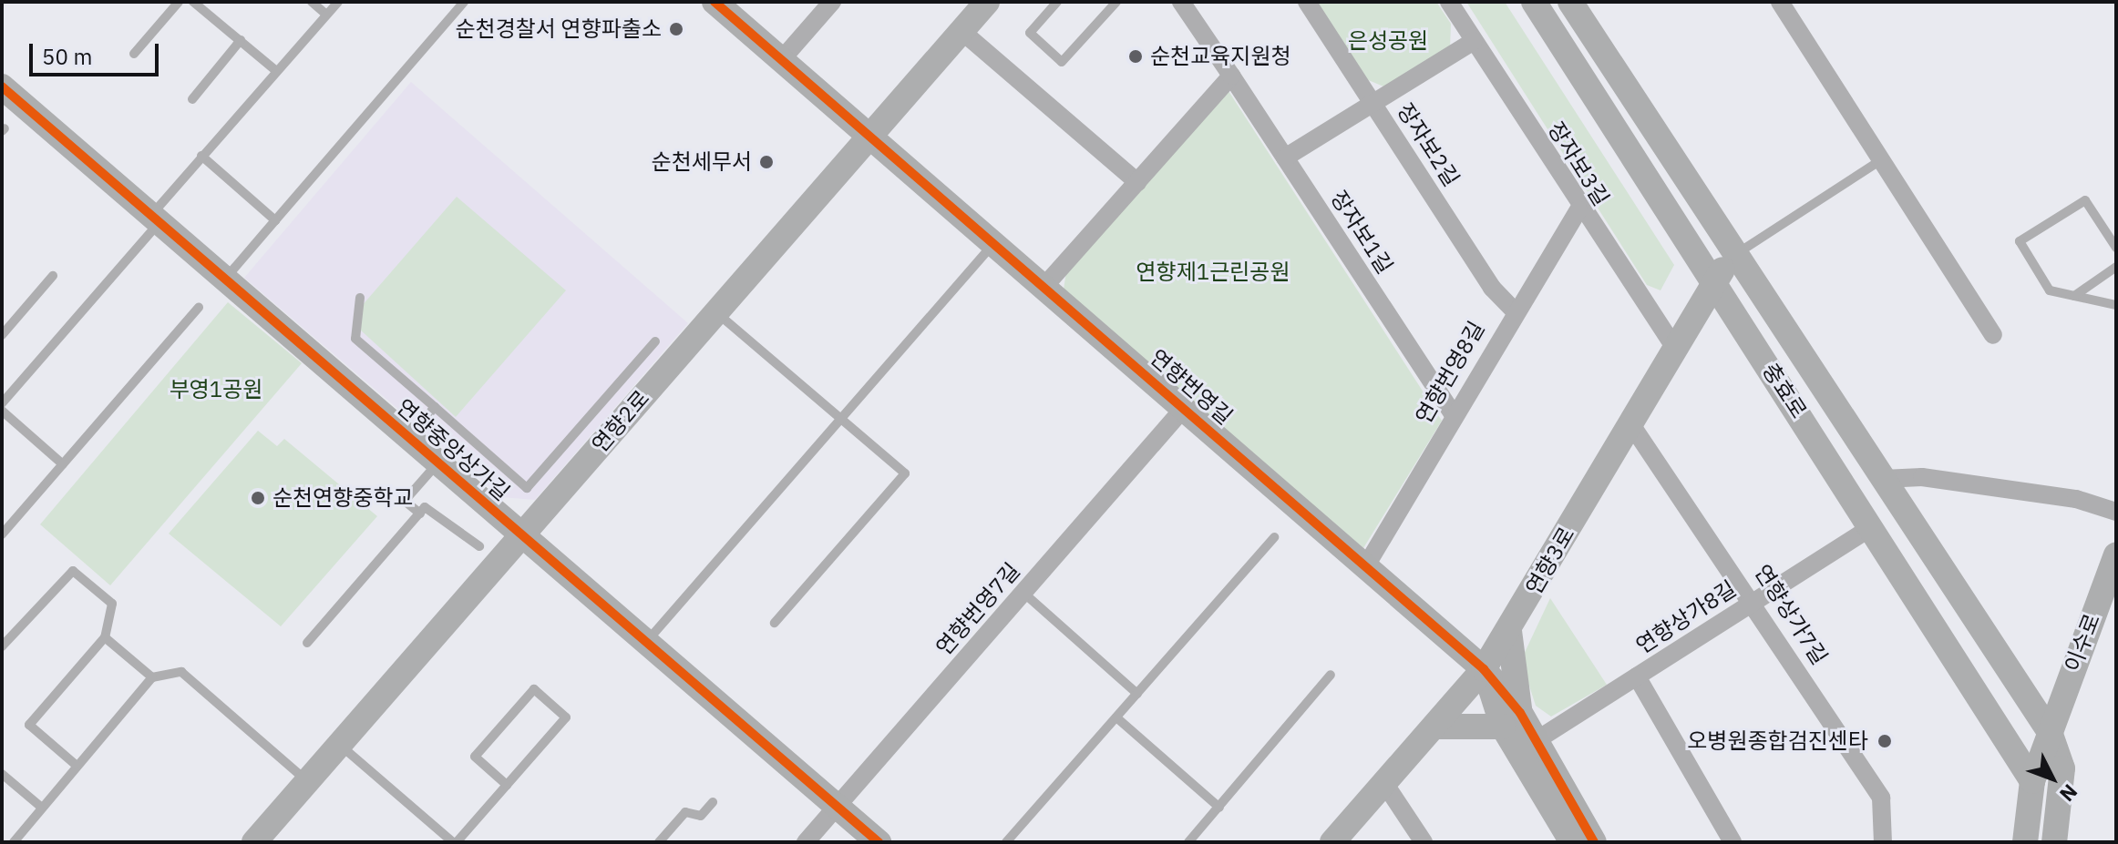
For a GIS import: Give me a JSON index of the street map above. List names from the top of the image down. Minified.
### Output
{"streets":{"street":["장자보2길","장자보3길","장자보1길","연향번영8길","연향번영길","충효로","연향2로","연향중앙상가길","연향3로","연향번영7길","연향상가7길","연향상가8길","이수로"]},"crossings":[["장자보2길","연향번영8길"],["장자보3길","연향번영8길"],["장자보3길","연향3로"],["장자보1길","연향번영8길"],["연향번영8길","연향번영길"],["연향번영길","연향2로"],["연향번영길","연향3로"],["연향번영길","연향번영7길"],["연향번영길","연향상가8길"],["충효로","연향3로"],["충효로","연향상가8길"],["충효로","이수로"],["연향2로","연향중앙상가길"],["연향중앙상가길","연향번영7길"],["연향3로","연향상가7길"],["연향상가7길","연향상가8길"]],"parks":["은성공원","연향제1근린공원","부영1공원"],"places":["순천경찰서 연향파출소","순천교육지원청","순천세무서","순천연향중학교","오병원종합검진센타"],"scale_bar":"50 m","north":"bottom right"}
